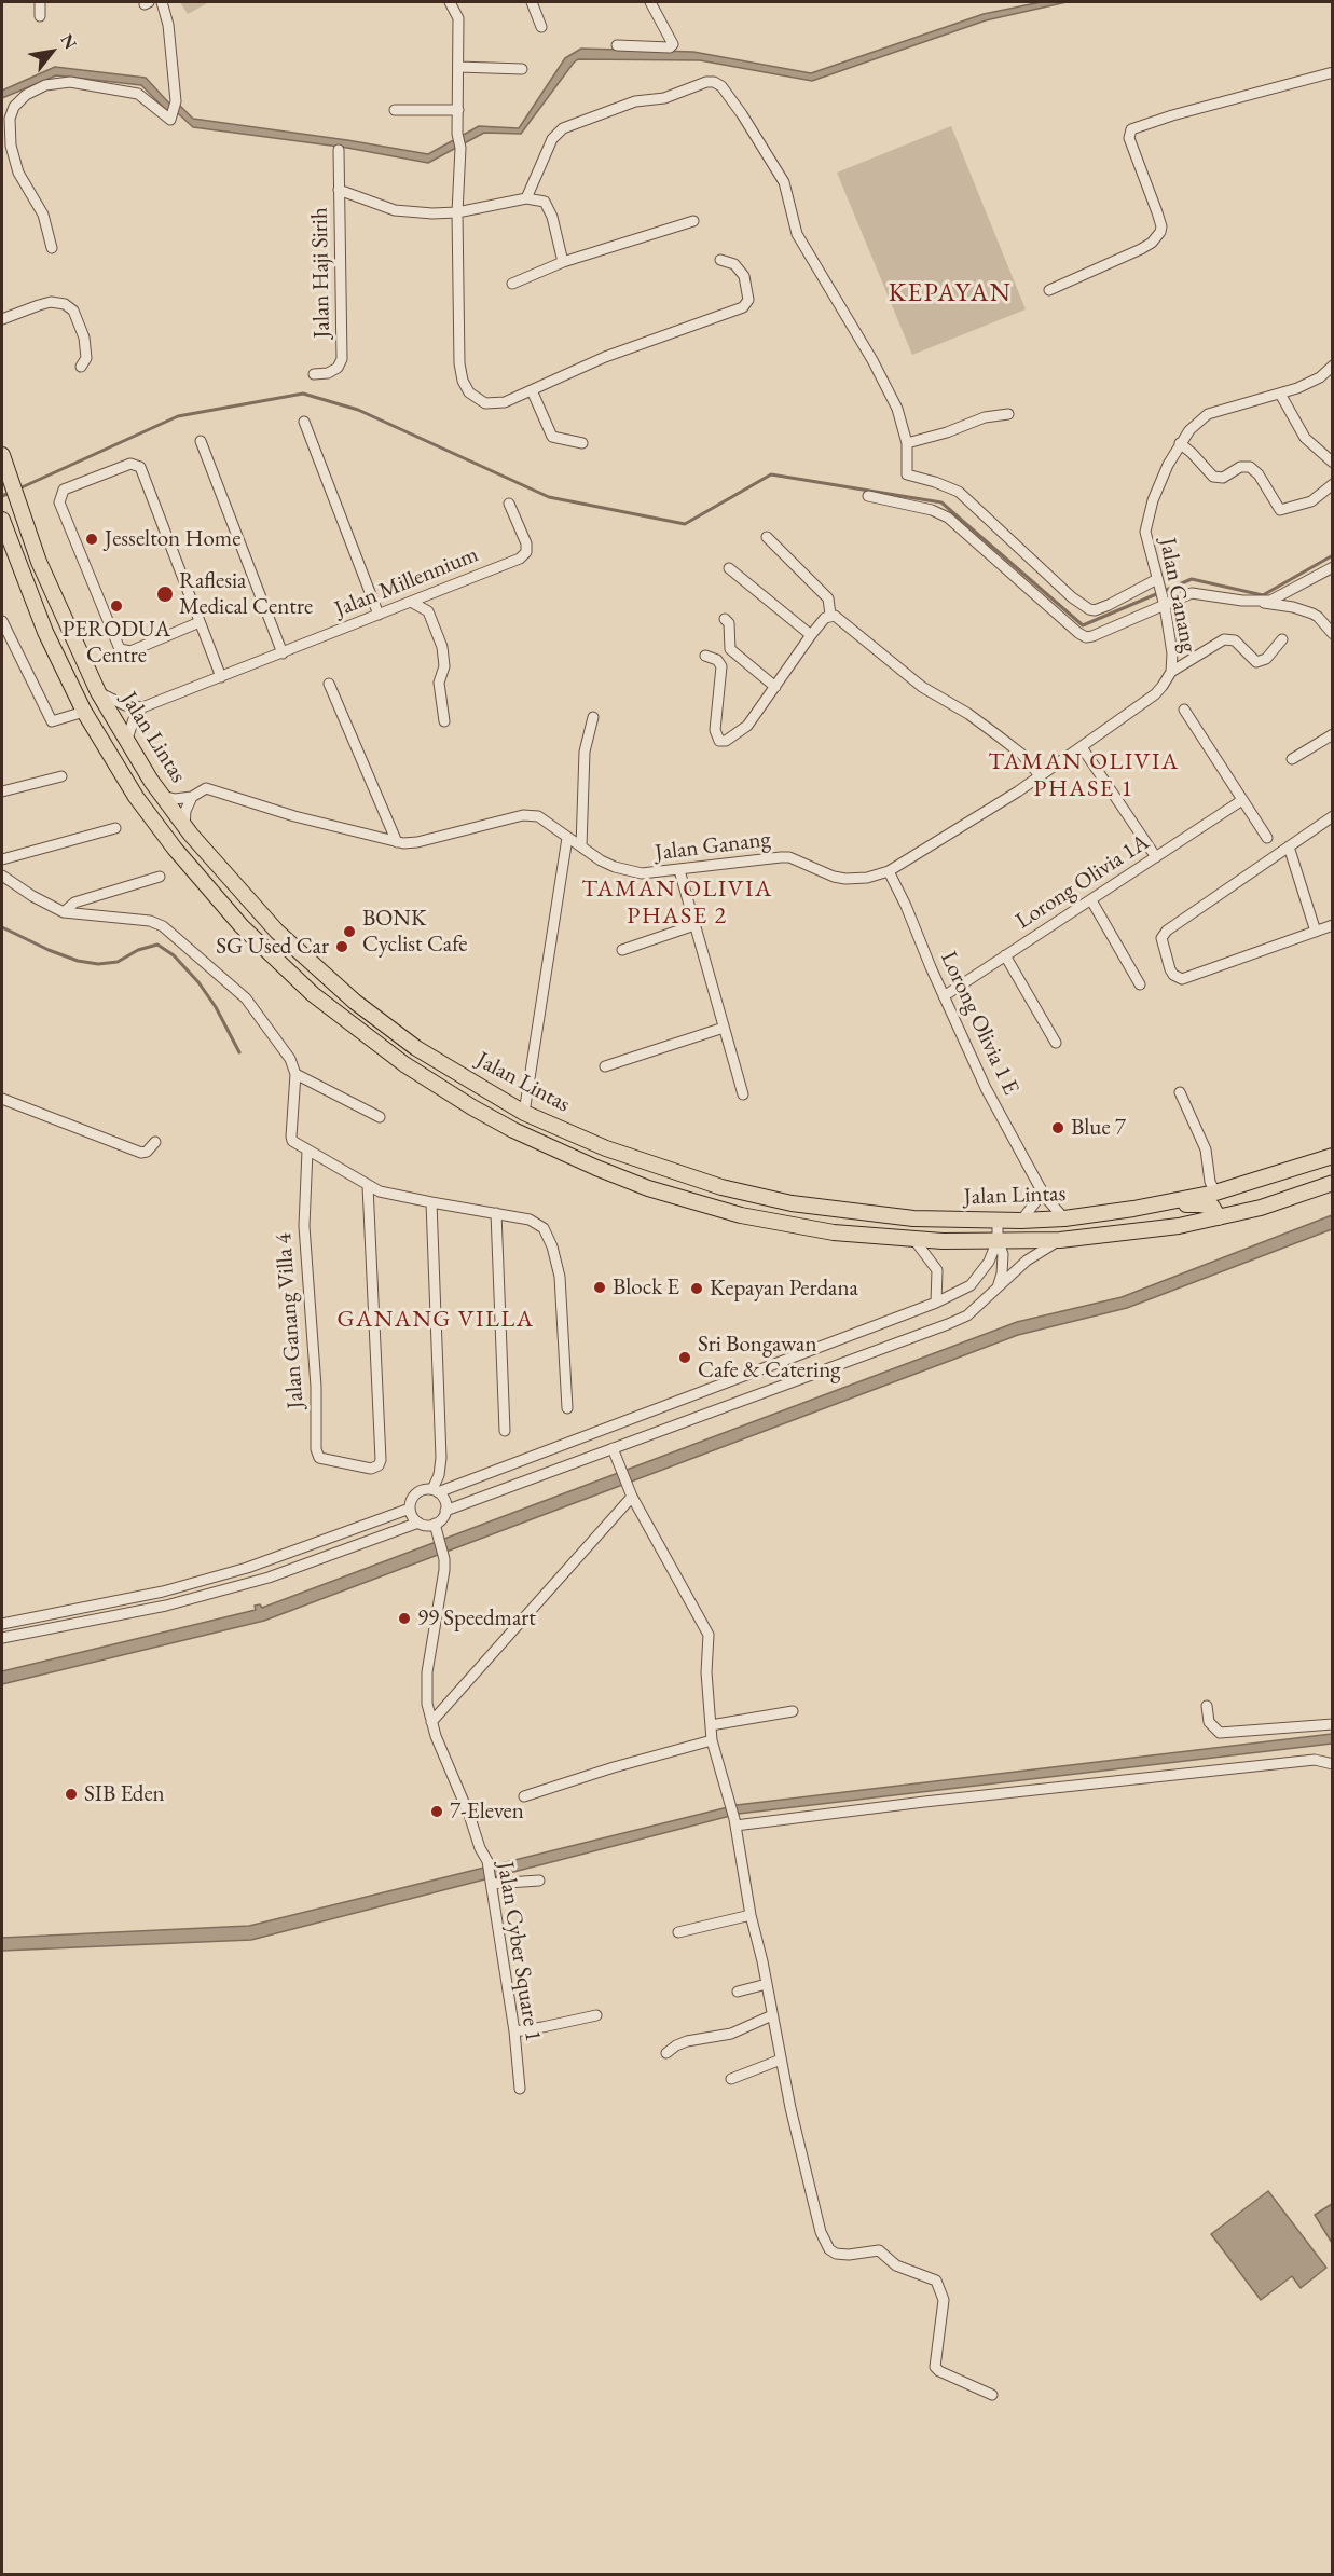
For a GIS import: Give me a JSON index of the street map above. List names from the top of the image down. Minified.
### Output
{"streets":{"highway":["Jalan Lintas"],"street":["Jalan Haji Sirih","Jalan Millennium","Jalan Ganang","Lorong Olivia 1A","Lorong Olivia 1 E","Jalan Ganang Villa 4","Jalan Cyber Square 1"]},"crossings":[["Jalan Ganang","Jalan Lintas"],["Jalan Ganang","Lorong Olivia 1 E"],["Jalan Lintas","Lorong Olivia 1 E"],["Lorong Olivia 1A","Lorong Olivia 1 E"]],"districts":["KEPAYAN","TAMAN OLIVIA PHASE 1","TAMAN OLIVIA PHASE 2","GANANG VILLA"],"places":["Jesselton Home","Raflesia Medical Centre","PERODUA Centre","BONK Cyclist Cafe","SG Used Car","Blue 7","Block E","Kepayan Perdana","Sri Bongawan Cafe & Catering","99 Speedmart","SIB Eden","7-Eleven"],"north":"top right"}
